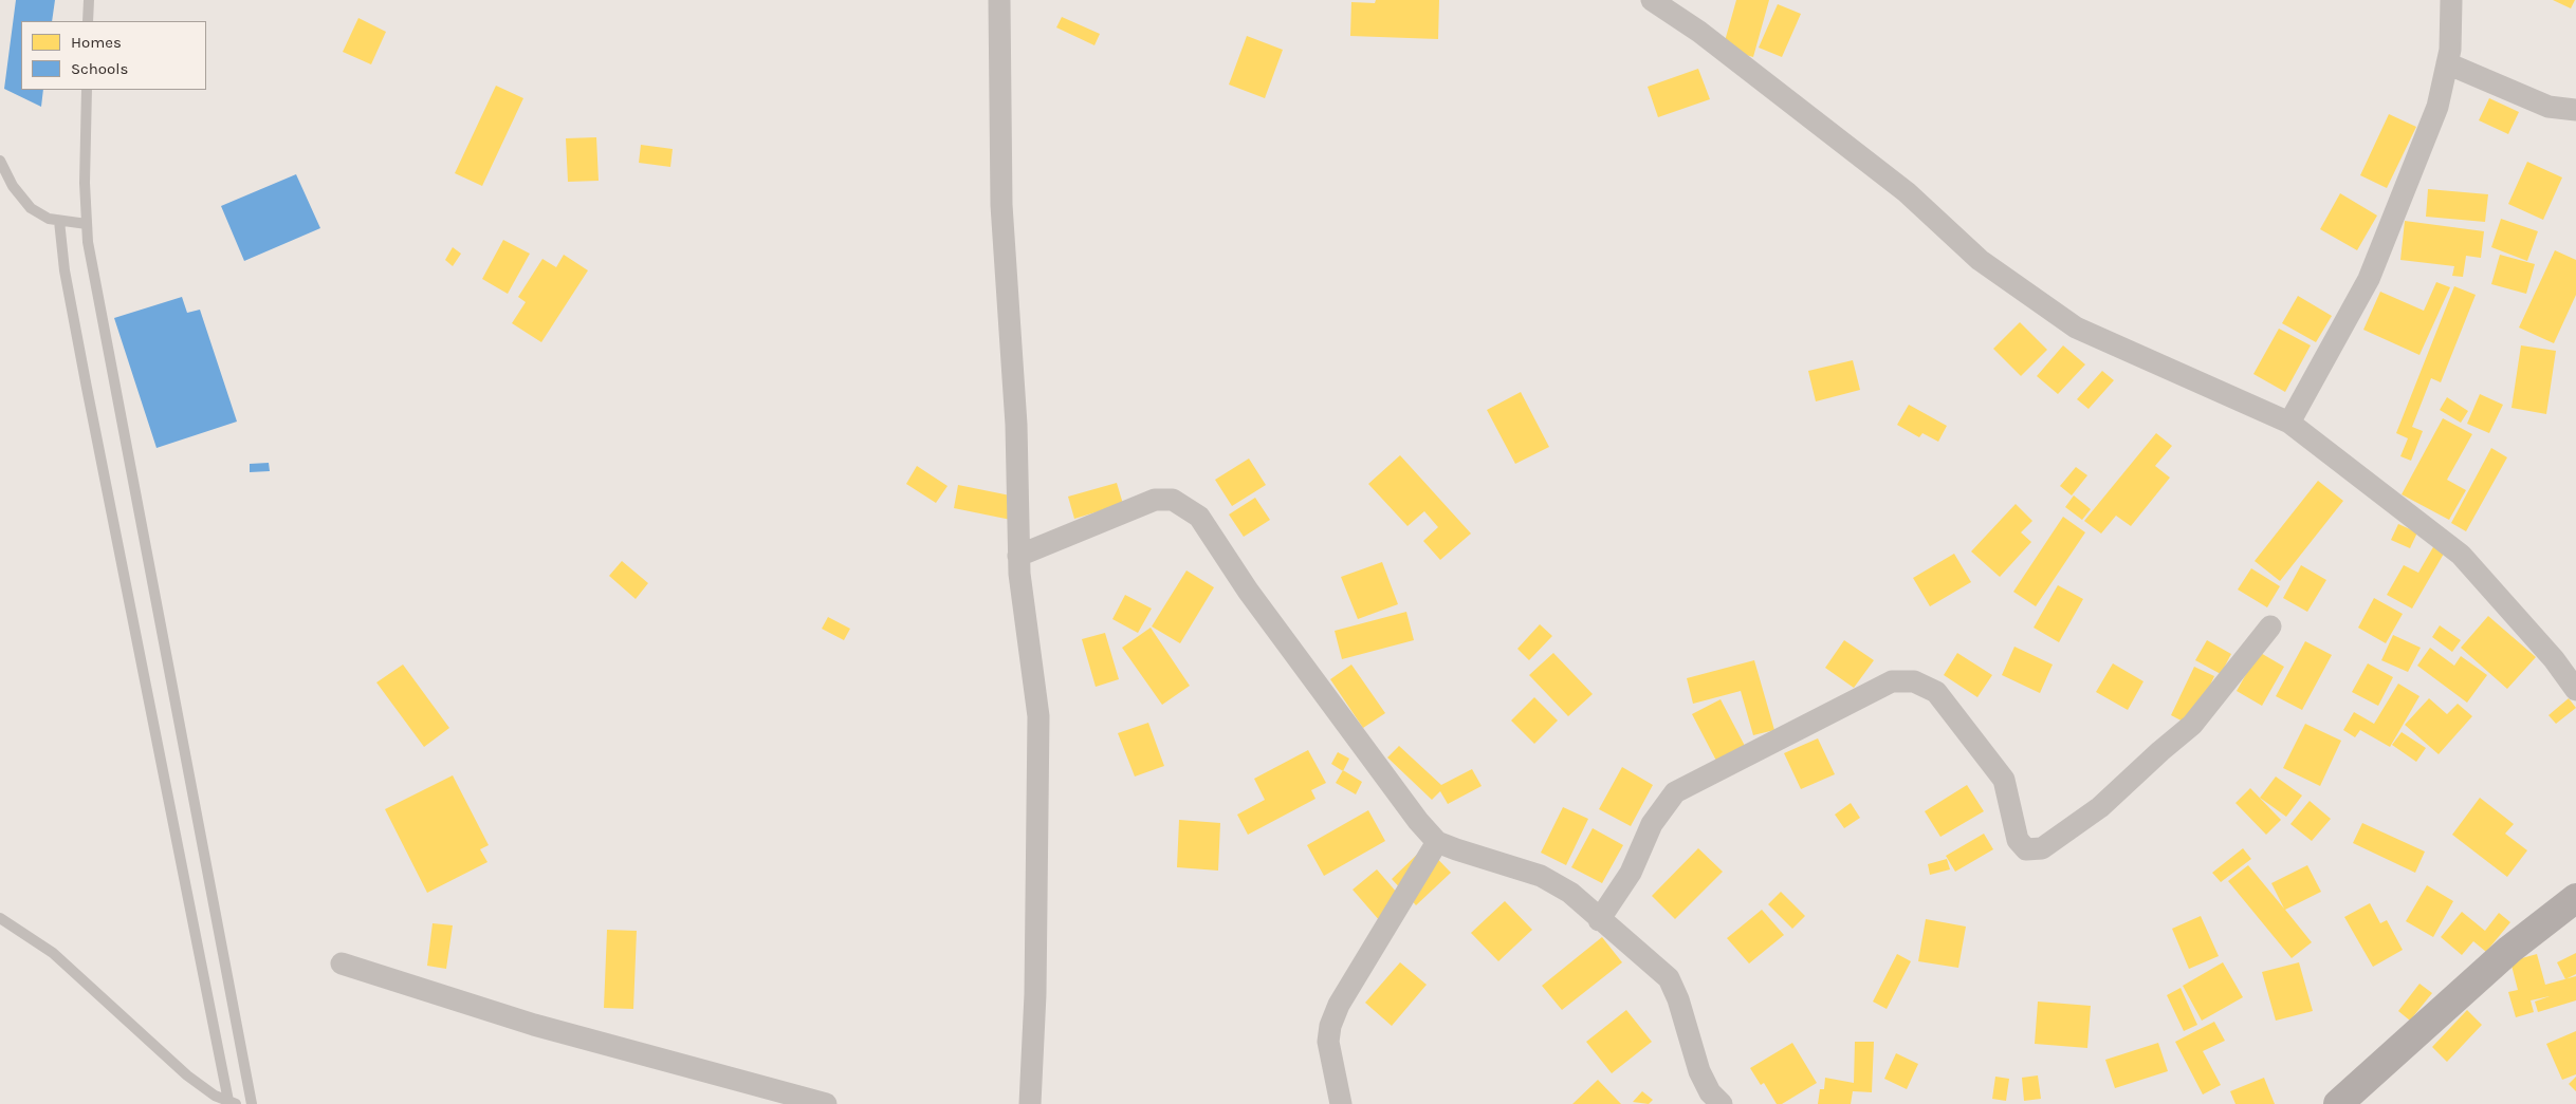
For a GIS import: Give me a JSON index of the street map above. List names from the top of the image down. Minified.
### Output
{"legend":["Homes","Schools"]}
